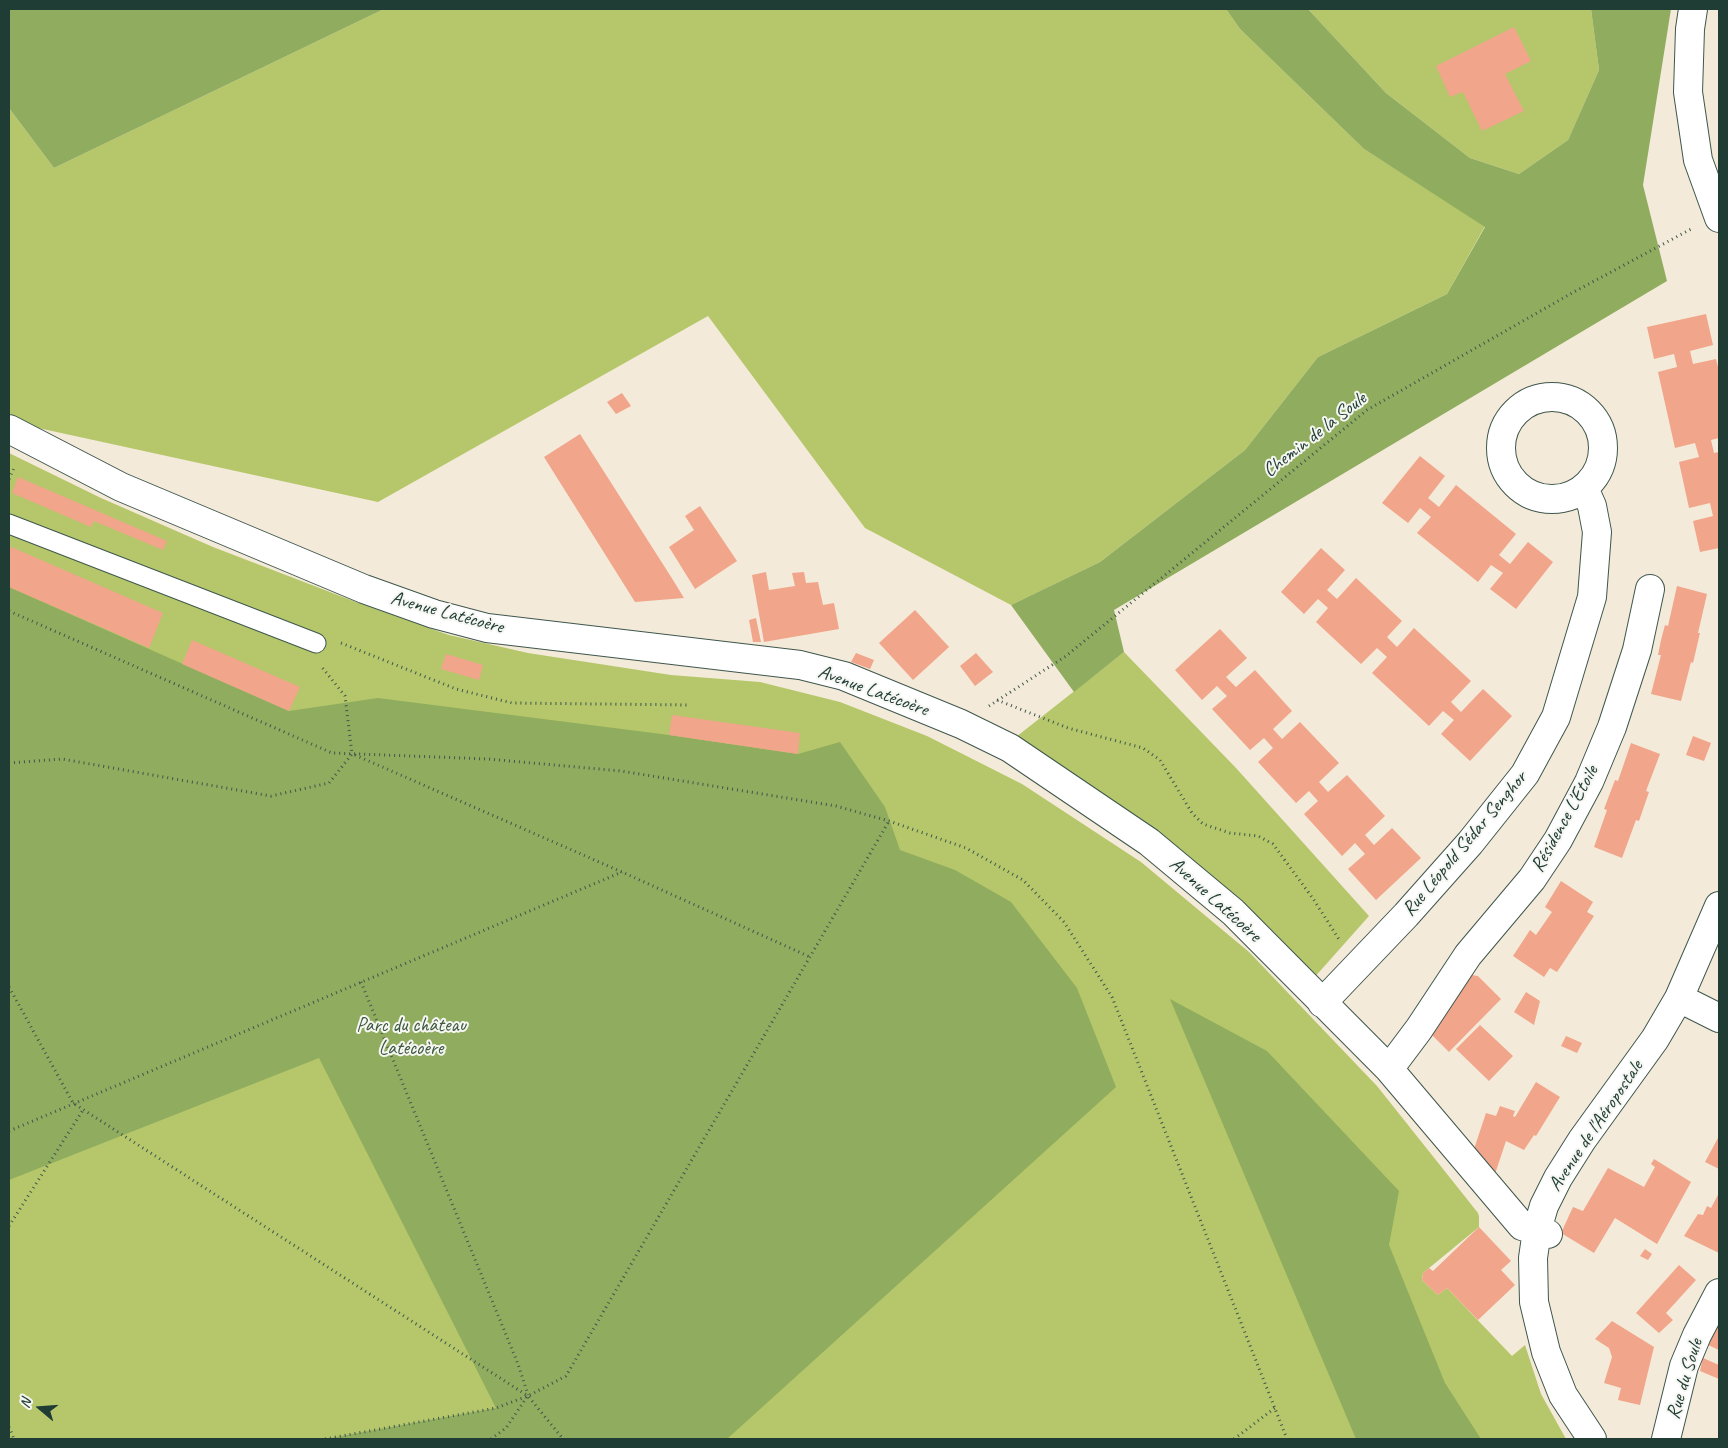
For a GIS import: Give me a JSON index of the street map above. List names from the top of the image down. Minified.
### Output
{"streets":{"street":["Avenue Latécoère","Résidence L'Etoile","Rue Léopold Sédar Senghor","Avenue de l'Aéropostale","Rue du Soule"],"path":["Chemin de la Soule"]},"crossings":[["Chemin de la Soule","Avenue Latécoère"],["Avenue Latécoère","Résidence L'Etoile"],["Avenue Latécoère","Rue Léopold Sédar Senghor"],["Avenue Latécoère","Avenue de l'Aéropostale"]],"parks":["Parc du château Latécoère"],"north":"left"}
